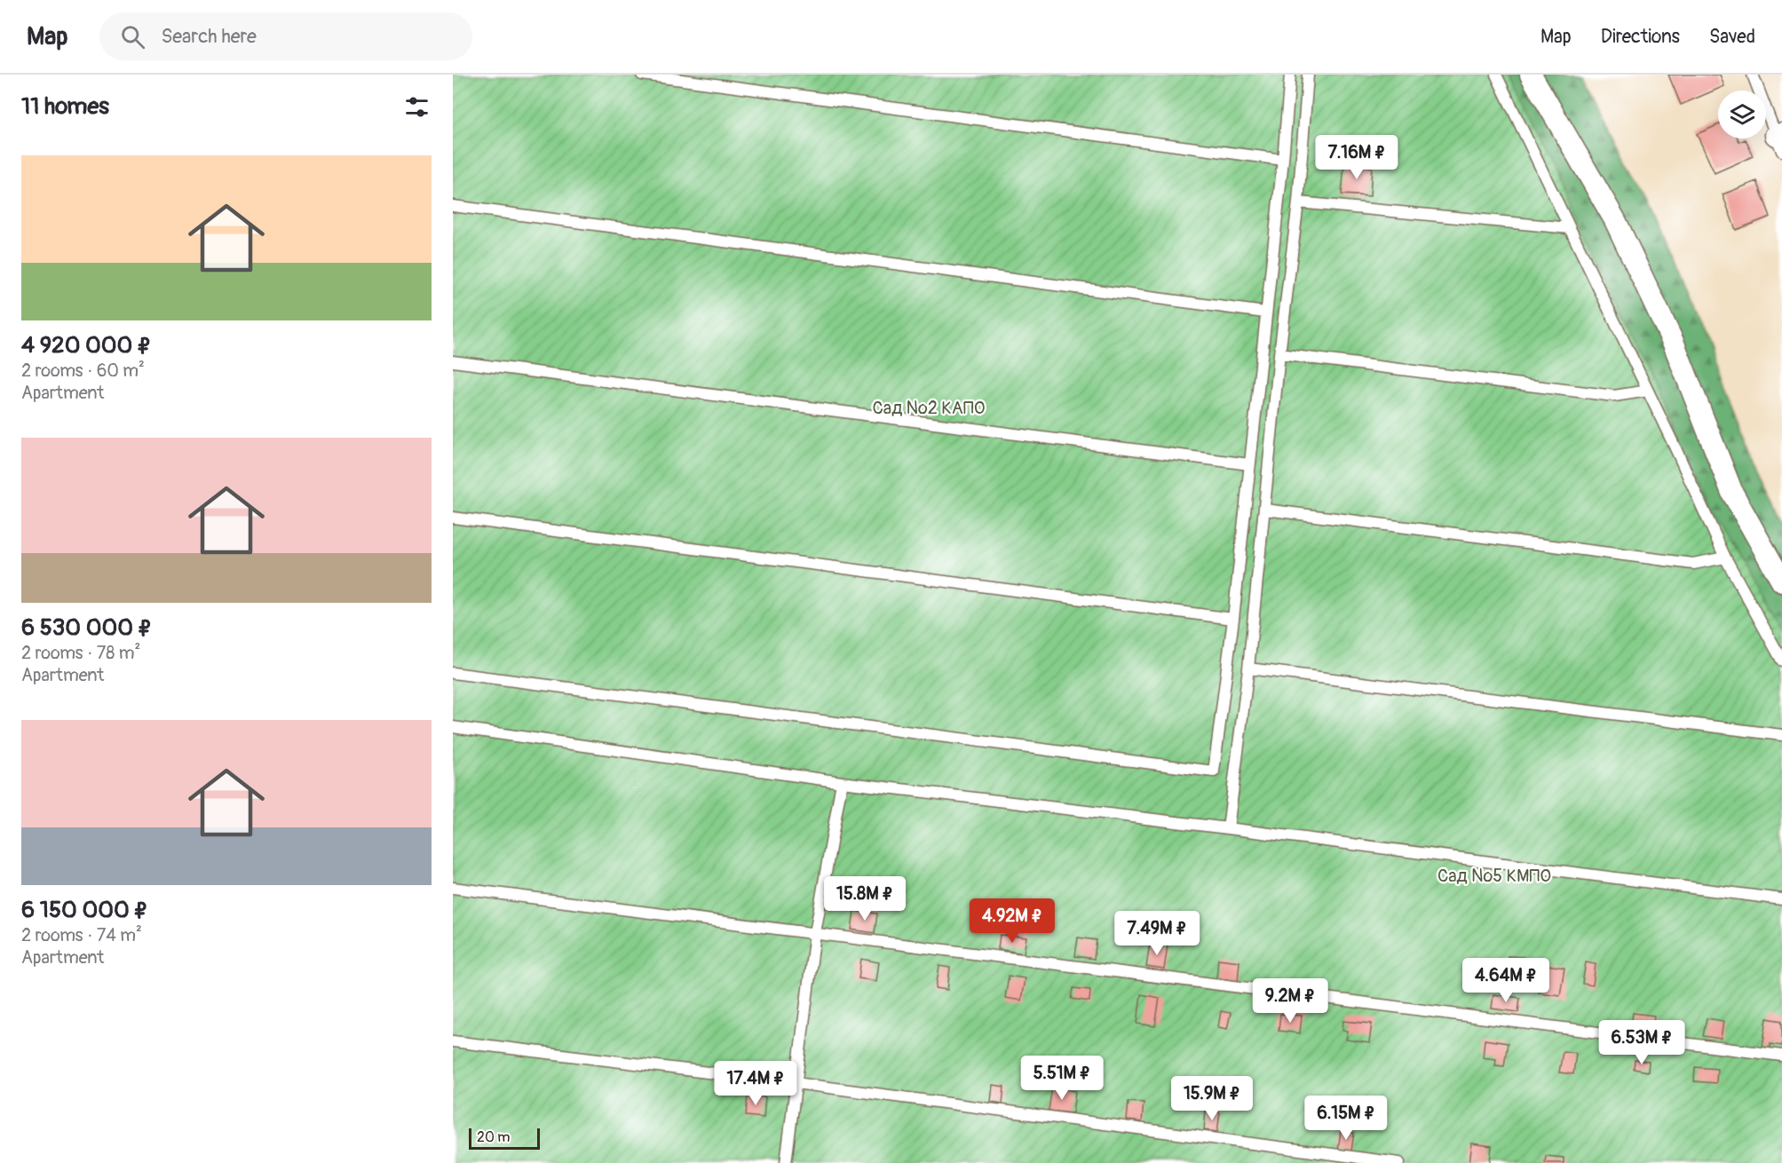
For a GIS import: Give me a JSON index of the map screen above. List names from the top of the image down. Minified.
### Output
{"parks":["Сад №2 КАПО","Сад №5 КМПО"],"scale_bar":"20 m","page":{"header":"Map","search":"Search here","nav":["Map","Directions","Saved"],"heading":"11 homes","price":["7.16M ₽","15.8M ₽","4.92M ₽","7.49M ₽","4.64M ₽","9.2M ₽","6.53M ₽","5.51M ₽","17.4M ₽","15.9M ₽","6.15M ₽"],"list":[{"name":"4 920 000 ₽","note":"2 rooms · 60 m² · Apartment"},{"name":"6 530 000 ₽","note":"2 rooms · 78 m² · Apartment"},{"name":"6 150 000 ₽","note":"2 rooms · 74 m² · Apartment"}],"scale":"20 m"}}
